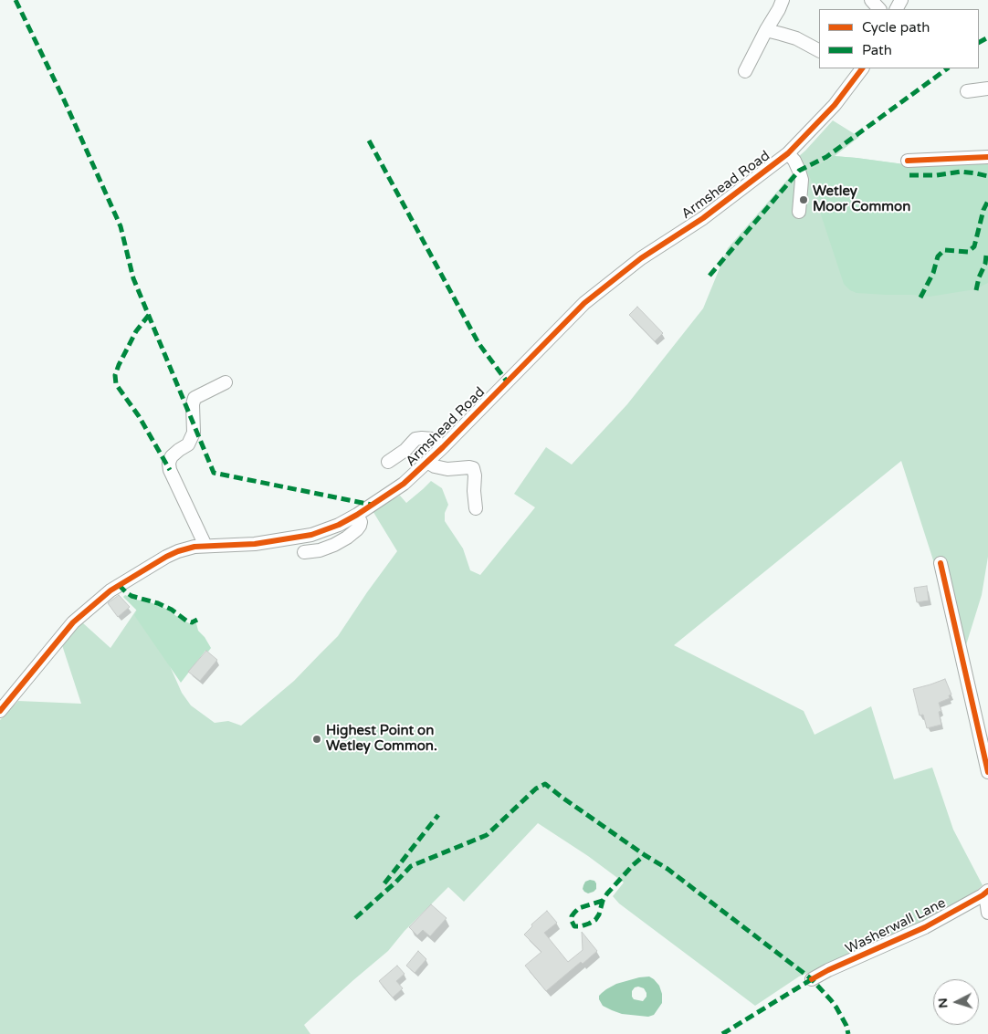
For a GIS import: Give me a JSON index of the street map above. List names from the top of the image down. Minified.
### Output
{"streets":{"street":["Armshead Road","Washerwall Lane"]},"places":["Wetley Moor Common","Highest Point on Wetley Common."],"legend":["Cycle path","Path"],"north":"left"}
